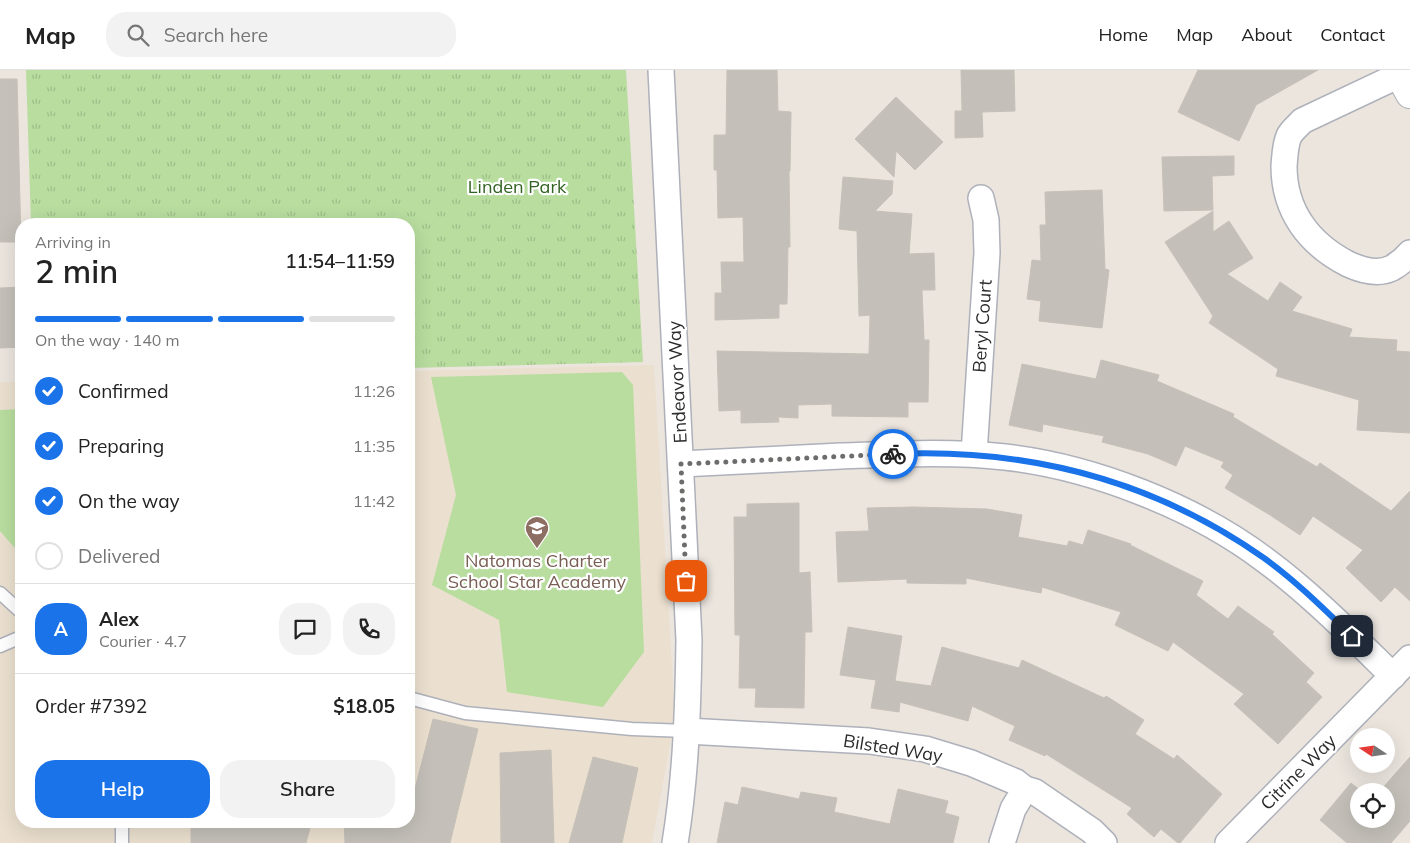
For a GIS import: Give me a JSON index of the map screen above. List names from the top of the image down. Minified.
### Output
{"streets":{"street":["Beryl Court","Endeavor Way","Bilsted Way","Citrine Way"]},"crossings":[["Endeavor Way","Bilsted Way"]],"parks":["Linden Park"],"places":{"school or university":["Natomas Charter School Star Academy"]},"north":"left","page":{"header":"Map","search":"Search here","nav":["Home","Map","About","Contact"],"heading":["2 min","Arriving in","11:54–11:59"],"panel":["Alex","Courier · 4.7","Order #7392","$18.05"],"bar":"On the way · 140 m","list":[["Confirmed","11:26"],["Preparing","11:35"],["On the way","11:42"],"Delivered"],"round":"A","buttons":["Help","Share"]}}
